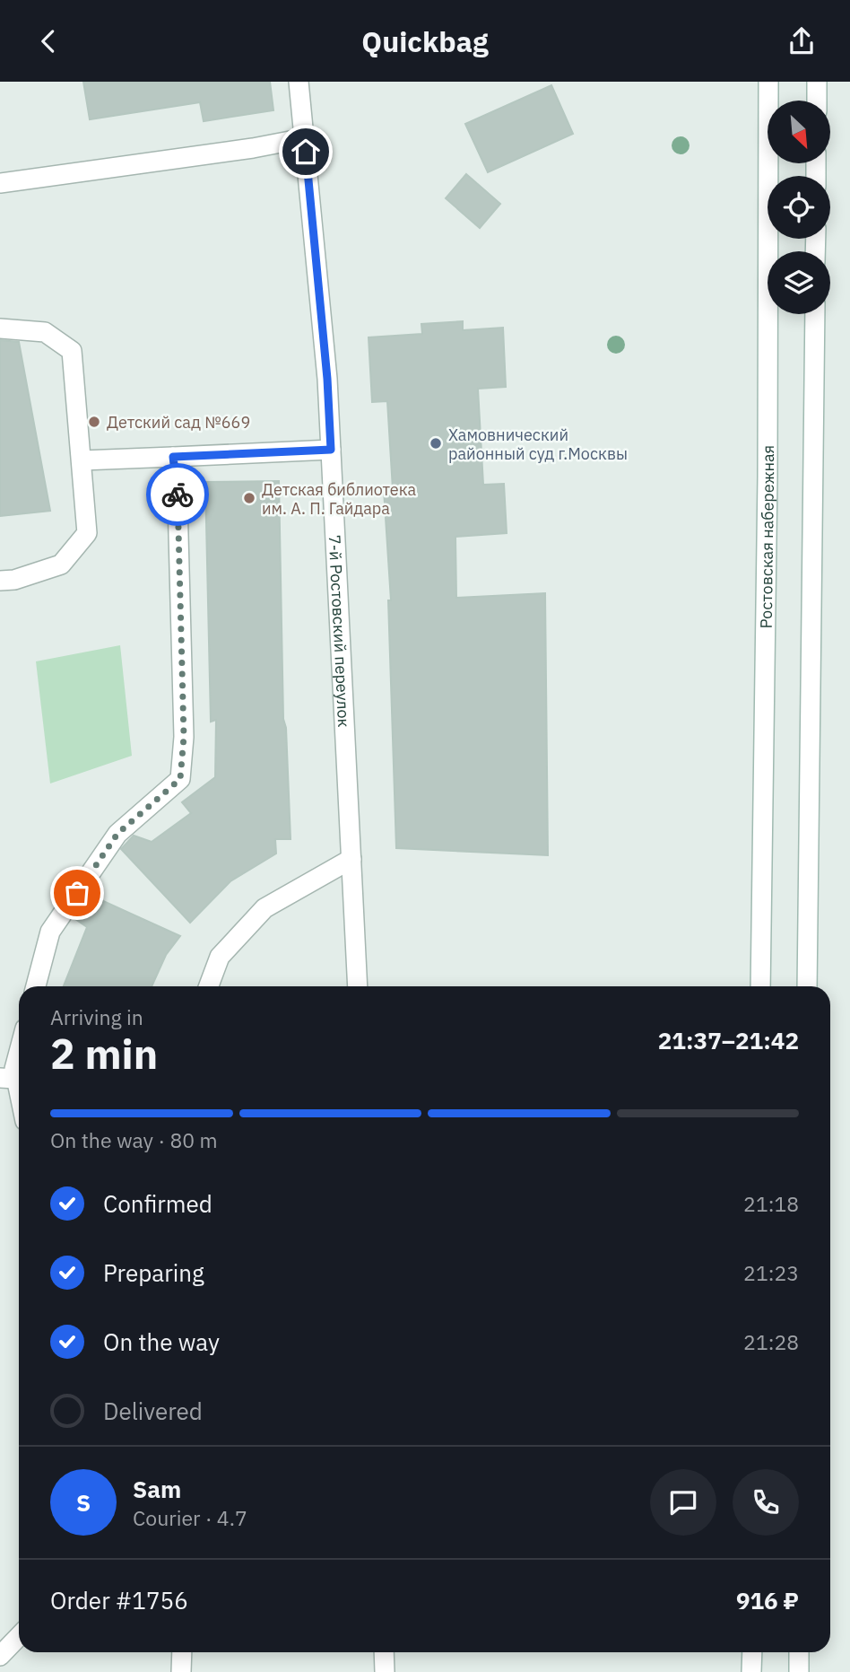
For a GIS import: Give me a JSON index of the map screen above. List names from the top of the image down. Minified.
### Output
{"streets":{"main road":["Ростовская набережная","7-й Ростовский переулок"]},"places":["Детский сад №669","Хамовнический районный суд г.Москвы","Детская библиотека им. А. П. Гайдара"],"north":"bottom right","page":{"header":"Quickbag","heading":["2 min","Arriving in","21:37–21:42"],"panel":["Sam","Courier · 4.7","Order #1756","916 ₽"],"bar":"On the way · 80 m","list":[["Confirmed","21:18"],["Preparing","21:23"],["On the way","21:28"],"Delivered"],"round":"S"}}
